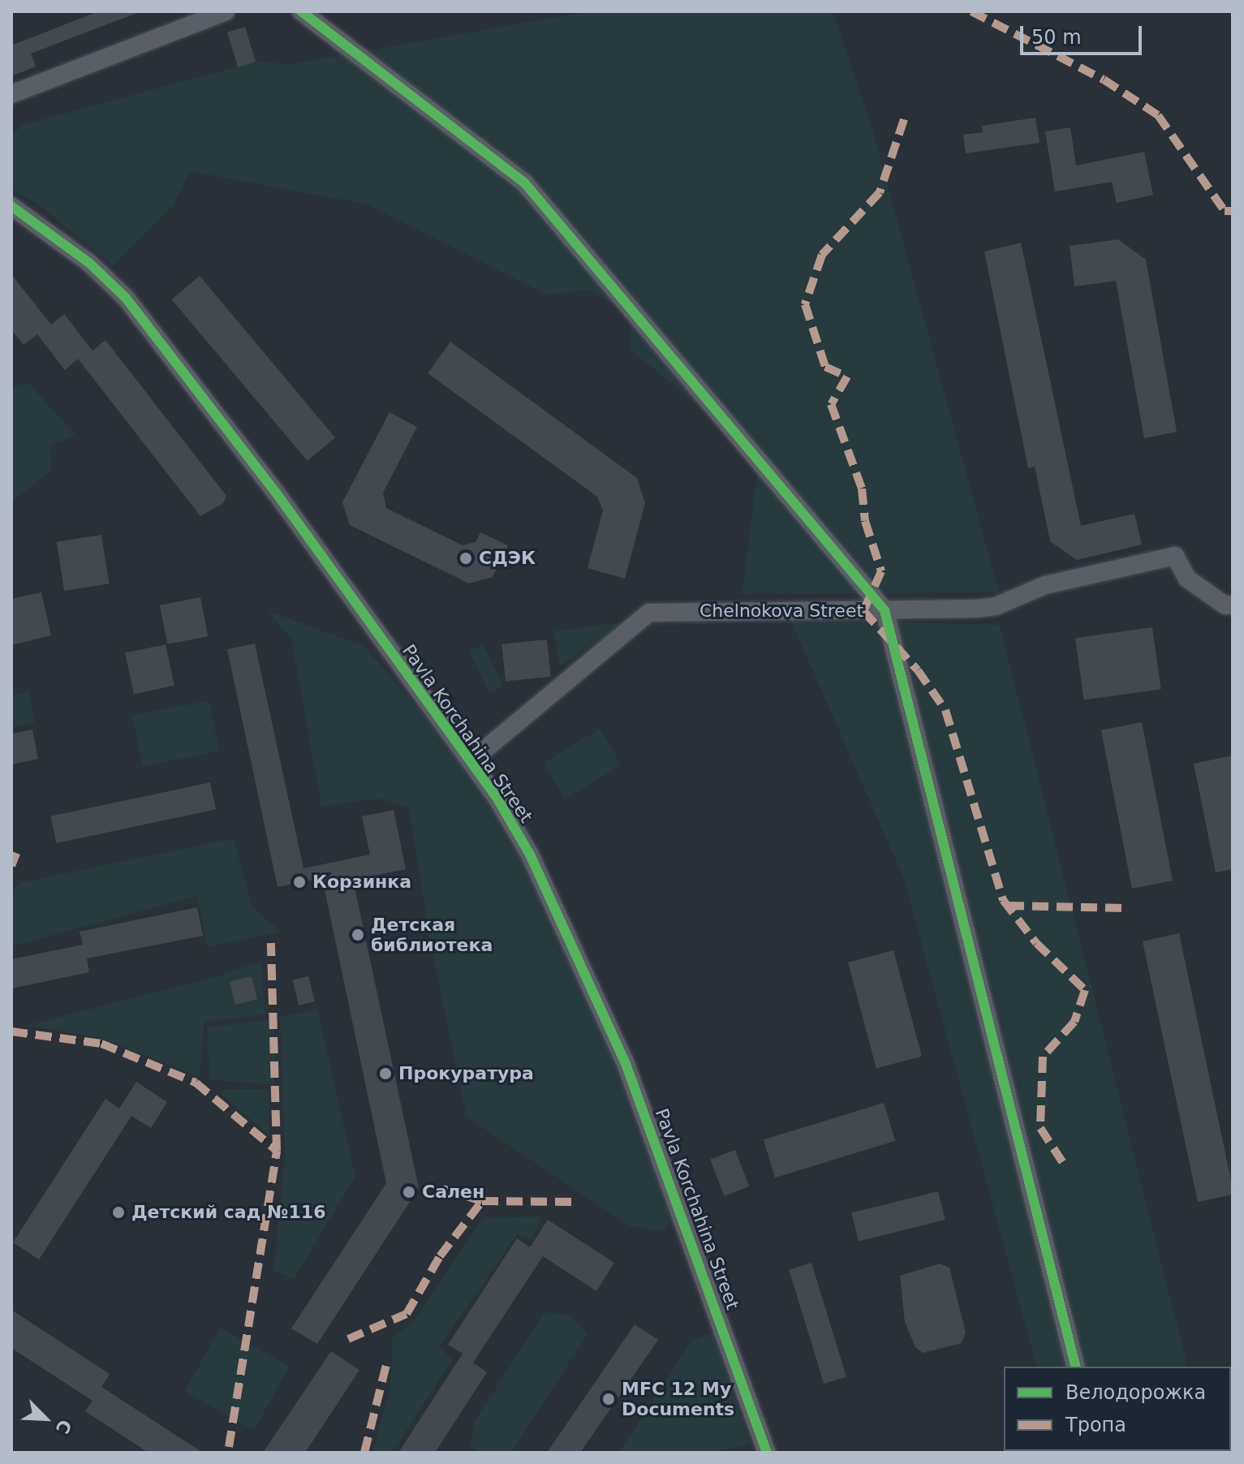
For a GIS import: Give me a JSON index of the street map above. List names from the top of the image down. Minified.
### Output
{"streets":{"street":["Chelnokova Street","Pavla Korchahina Street"]},"crossings":[["Chelnokova Street","Pavla Korchahina Street"]],"places":["СДЭК","Корзинка","Детская библиотека","Прокуратура","Сален","Детский сад №116","MFC 12 My Documents"],"legend":["Велодорожка","Тропа"],"scale_bar":"50 m","north":"bottom right"}
